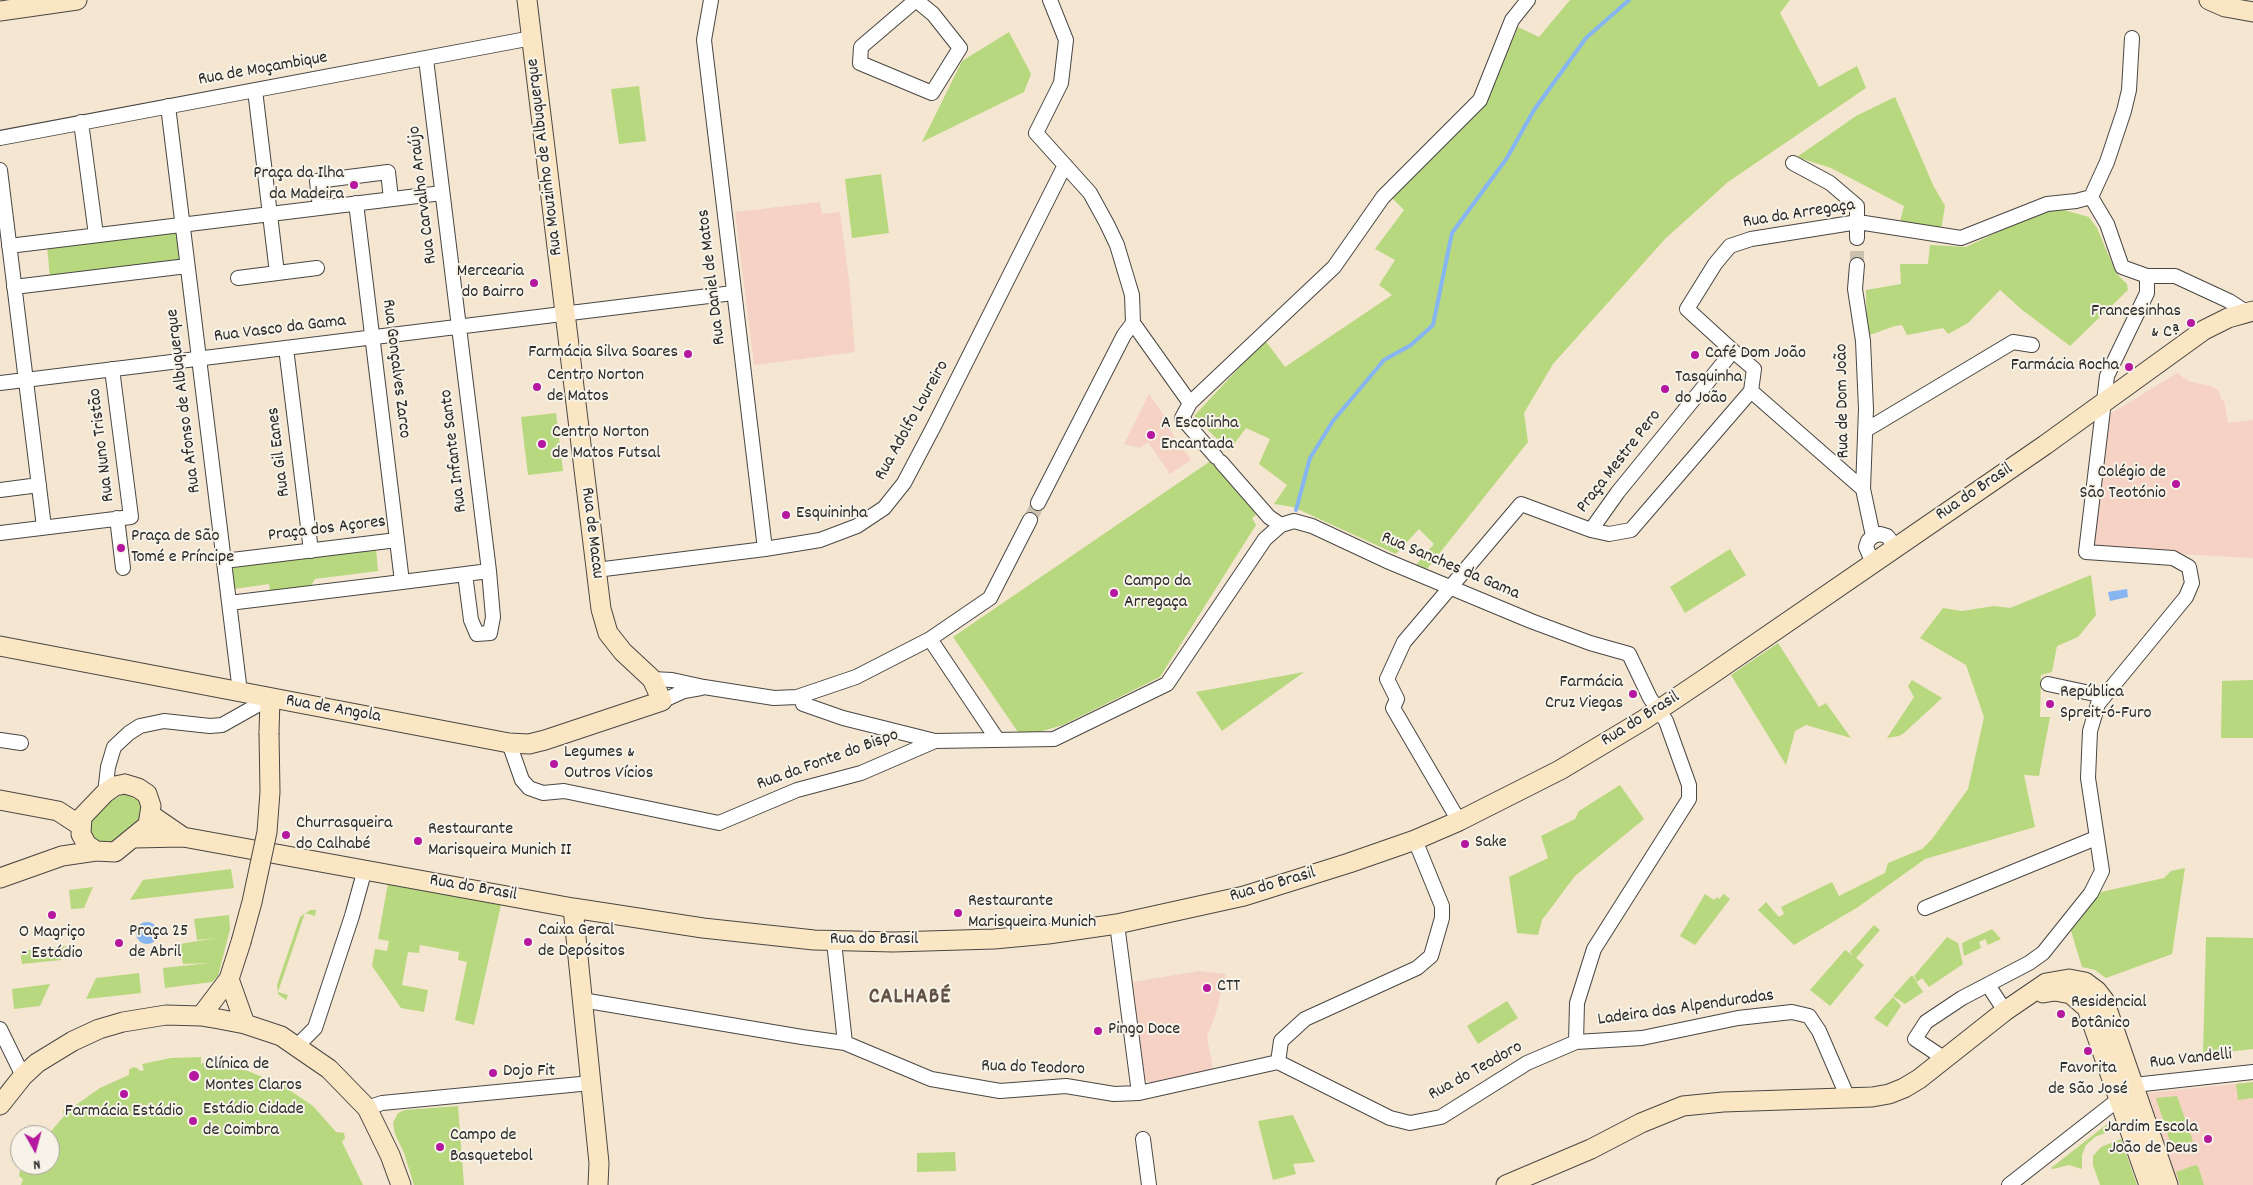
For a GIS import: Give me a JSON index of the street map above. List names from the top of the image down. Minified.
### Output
{"streets":{"main road":["Rua Mouzinho de Albuquerque","Rua do Brasil","Rua de Macau","Rua de Angola"],"street":["Rua de Moçambique","Rua Carvalho Araújo","Rua da Arregaça","Rua Daniel de Matos","Rua Vasco da Gama","Rua Gonçalves Zarco","Rua Afonso de Albuquerque","Rua de Dom João","Rua Adolfo Loureiro","Rua Nuno Tristão","Rua Infante Santo","Rua Gil Eanes","Praça Mestre Pero","Praça dos Açores","Rua Sanches da Gama","Rua da Fonte do Bispo","Ladeira das Alpenduradas","Rua Vandelli","Rua do Teodoro"]},"crossings":[["Rua de Moçambique","Rua Mouzinho de Albuquerque"],["Rua de Moçambique","Rua Carvalho Araújo"],["Rua de Moçambique","Rua Afonso de Albuquerque"],["Rua Mouzinho de Albuquerque","Rua Vasco da Gama"],["Rua Mouzinho de Albuquerque","Rua de Macau"],["Rua Carvalho Araújo","Rua Vasco da Gama"],["Rua Carvalho Araújo","Rua Infante Santo"],["Rua da Arregaça","Praça Mestre Pero"],["Rua Daniel de Matos","Rua Vasco da Gama"],["Rua Daniel de Matos","Rua Adolfo Loureiro"],["Rua Vasco da Gama","Rua Gonçalves Zarco"],["Rua Vasco da Gama","Rua Afonso de Albuquerque"],["Rua Vasco da Gama","Rua Nuno Tristão"],["Rua Vasco da Gama","Rua Infante Santo"],["Rua Vasco da Gama","Rua Gil Eanes"],["Rua Vasco da Gama","Rua de Macau"],["Rua Gonçalves Zarco","Praça dos Açores"],["Rua Afonso de Albuquerque","Praça dos Açores"],["Rua Afonso de Albuquerque","Rua de Angola"],["Rua de Dom João","Rua do Brasil"],["Rua Adolfo Loureiro","Rua de Macau"],["Rua Gil Eanes","Praça dos Açores"],["Rua do Brasil","Rua Sanches da Gama"],["Rua do Brasil","Ladeira das Alpenduradas"],["Rua de Macau","Rua de Angola"],["Rua Sanches da Gama","Rua da Fonte do Bispo"],["Rua Sanches da Gama","Ladeira das Alpenduradas"],["Rua de Angola","Rua da Fonte do Bispo"],["Ladeira das Alpenduradas","Rua do Teodoro"]],"districts":["CALHABÉ"],"places":["Praça da Ilha da Madeira","Mercearia do Bairro","Francesinhas & Cª","Farmácia Silva Soares","Café Dom João","Farmácia Rocha","Centro Norton de Matos","Tasquinha do João","A Escolinha Encantada","Centro Norton de Matos Futsal","Colégio de São Teotónio","Esquininha","Praça de São Tomé e Príncipe","Campo da Arregaça","Farmácia Cruz Viegas","República Spreit-ó-Furo","Legumes & Outros Vícios","Churrasqueira do Calhabé","Restaurante Marisqueira Munich II","Sake","Restaurante Marisqueira Munich","O Magriço - Estádio","Caixa Geral de Depósitos","Praça 25 de Abril","CTT","Residencial Botânico","Pingo Doce","Favorita de São José","Dojo Fit","Clínica de Montes Claros","Farmácia Estádio","Estádio Cidade de Coimbra","Jardim Escola João de Deus","Campo de Basquetebol"],"north":"bottom"}
